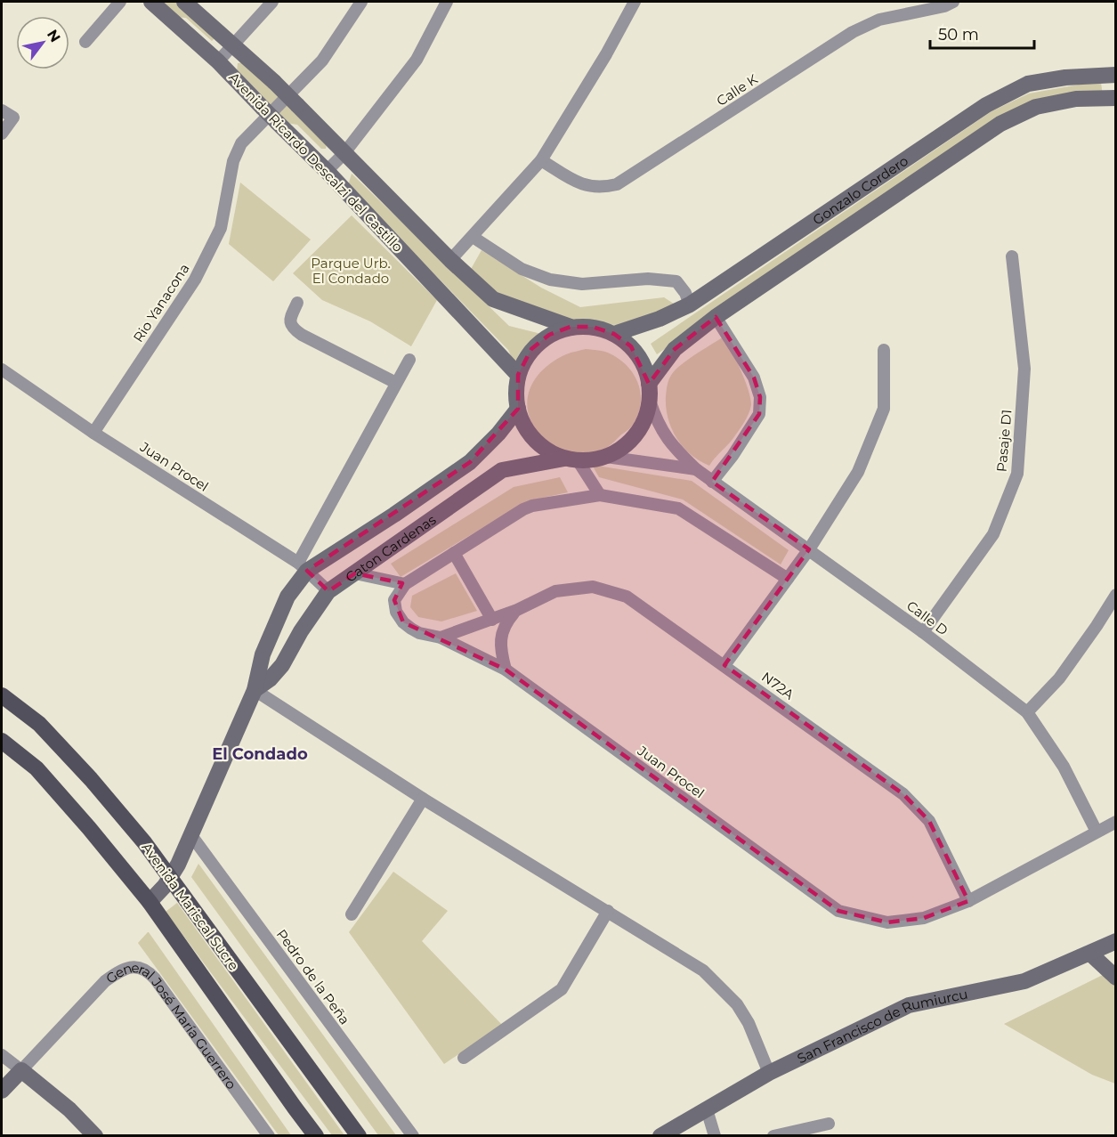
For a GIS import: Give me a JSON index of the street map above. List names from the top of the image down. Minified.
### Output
{"streets":{"main road":["Avenida Mariscal Sucre"],"street":["Calle K","Avenida Ricardo Descalzi del Castillo","Gonzalo Cordero","Rio Yanacona","Pasaje D1","Juan Procel","Caton Cardenas","Calle D","N72A","Pedro de la Peña","San Francisco de Rumiurcu","General José María Guerrero"]},"crossings":[["Avenida Ricardo Descalzi del Castillo","Gonzalo Cordero"],["Avenida Ricardo Descalzi del Castillo","Caton Cardenas"],["Avenida Ricardo Descalzi del Castillo","Calle D"],["Gonzalo Cordero","Caton Cardenas"],["Gonzalo Cordero","Calle D"],["Rio Yanacona","Juan Procel"],["Pasaje D1","Calle D"],["Juan Procel","Caton Cardenas"],["Juan Procel","Calle D"],["Juan Procel","N72A"],["Caton Cardenas","Calle D"],["Caton Cardenas","Avenida Mariscal Sucre"],["Caton Cardenas","Pedro de la Peña"]],"districts":["El Condado"],"parks":["Parque Urb. El Condado"],"scale_bar":"50 m","north":"top right"}
